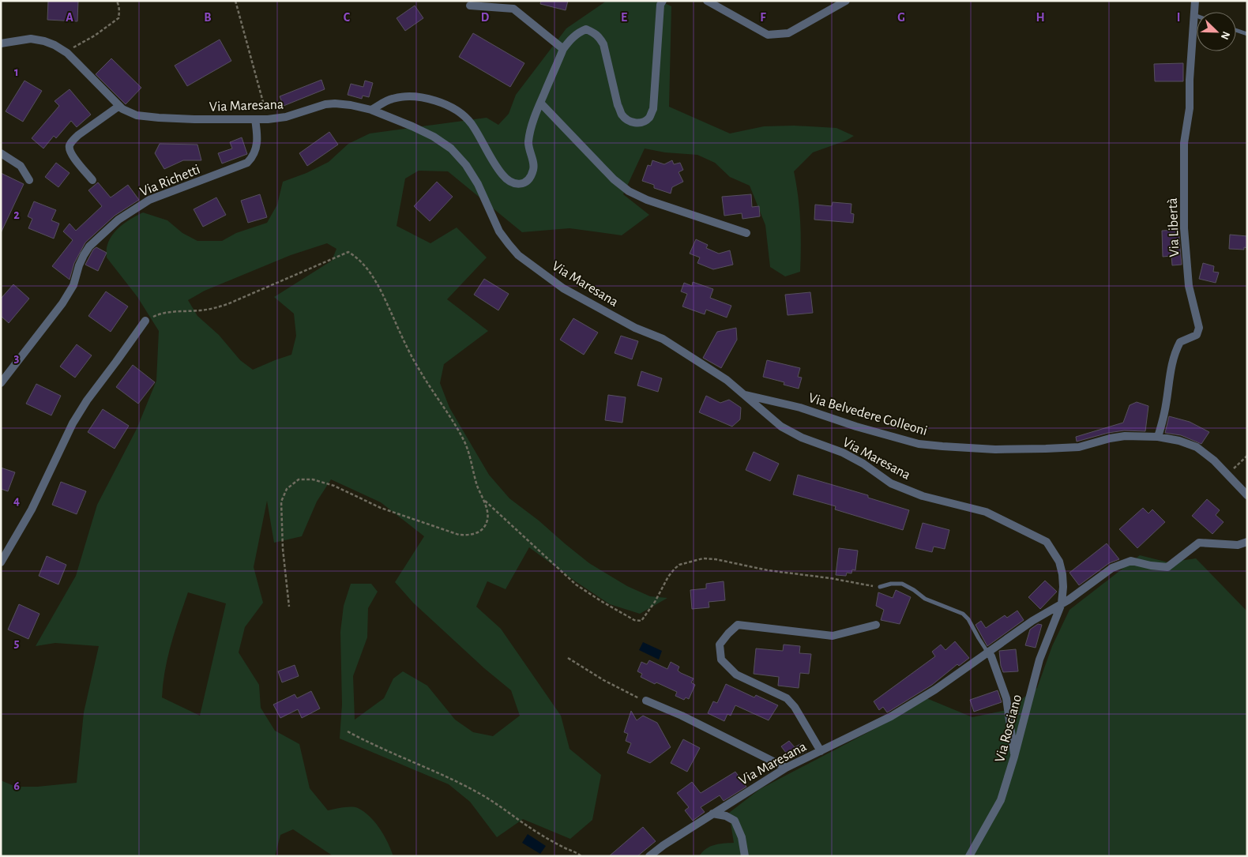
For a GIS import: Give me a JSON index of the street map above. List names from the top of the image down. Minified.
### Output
{"streets":{"street":["Via Maresana","Via Richetti","Via Libertà","Via Belvedere Colleoni","Via Rosciano"]},"crossings":[["Via Maresana","Via Richetti"],["Via Maresana","Via Belvedere Colleoni"],["Via Maresana","Via Rosciano"],["Via Libertà","Via Belvedere Colleoni"]],"north":"bottom right","grid":{"columns":["A","B","C","D","E","F","G","H","I"],"rows":["1","2","3","4","5","6"]}}
